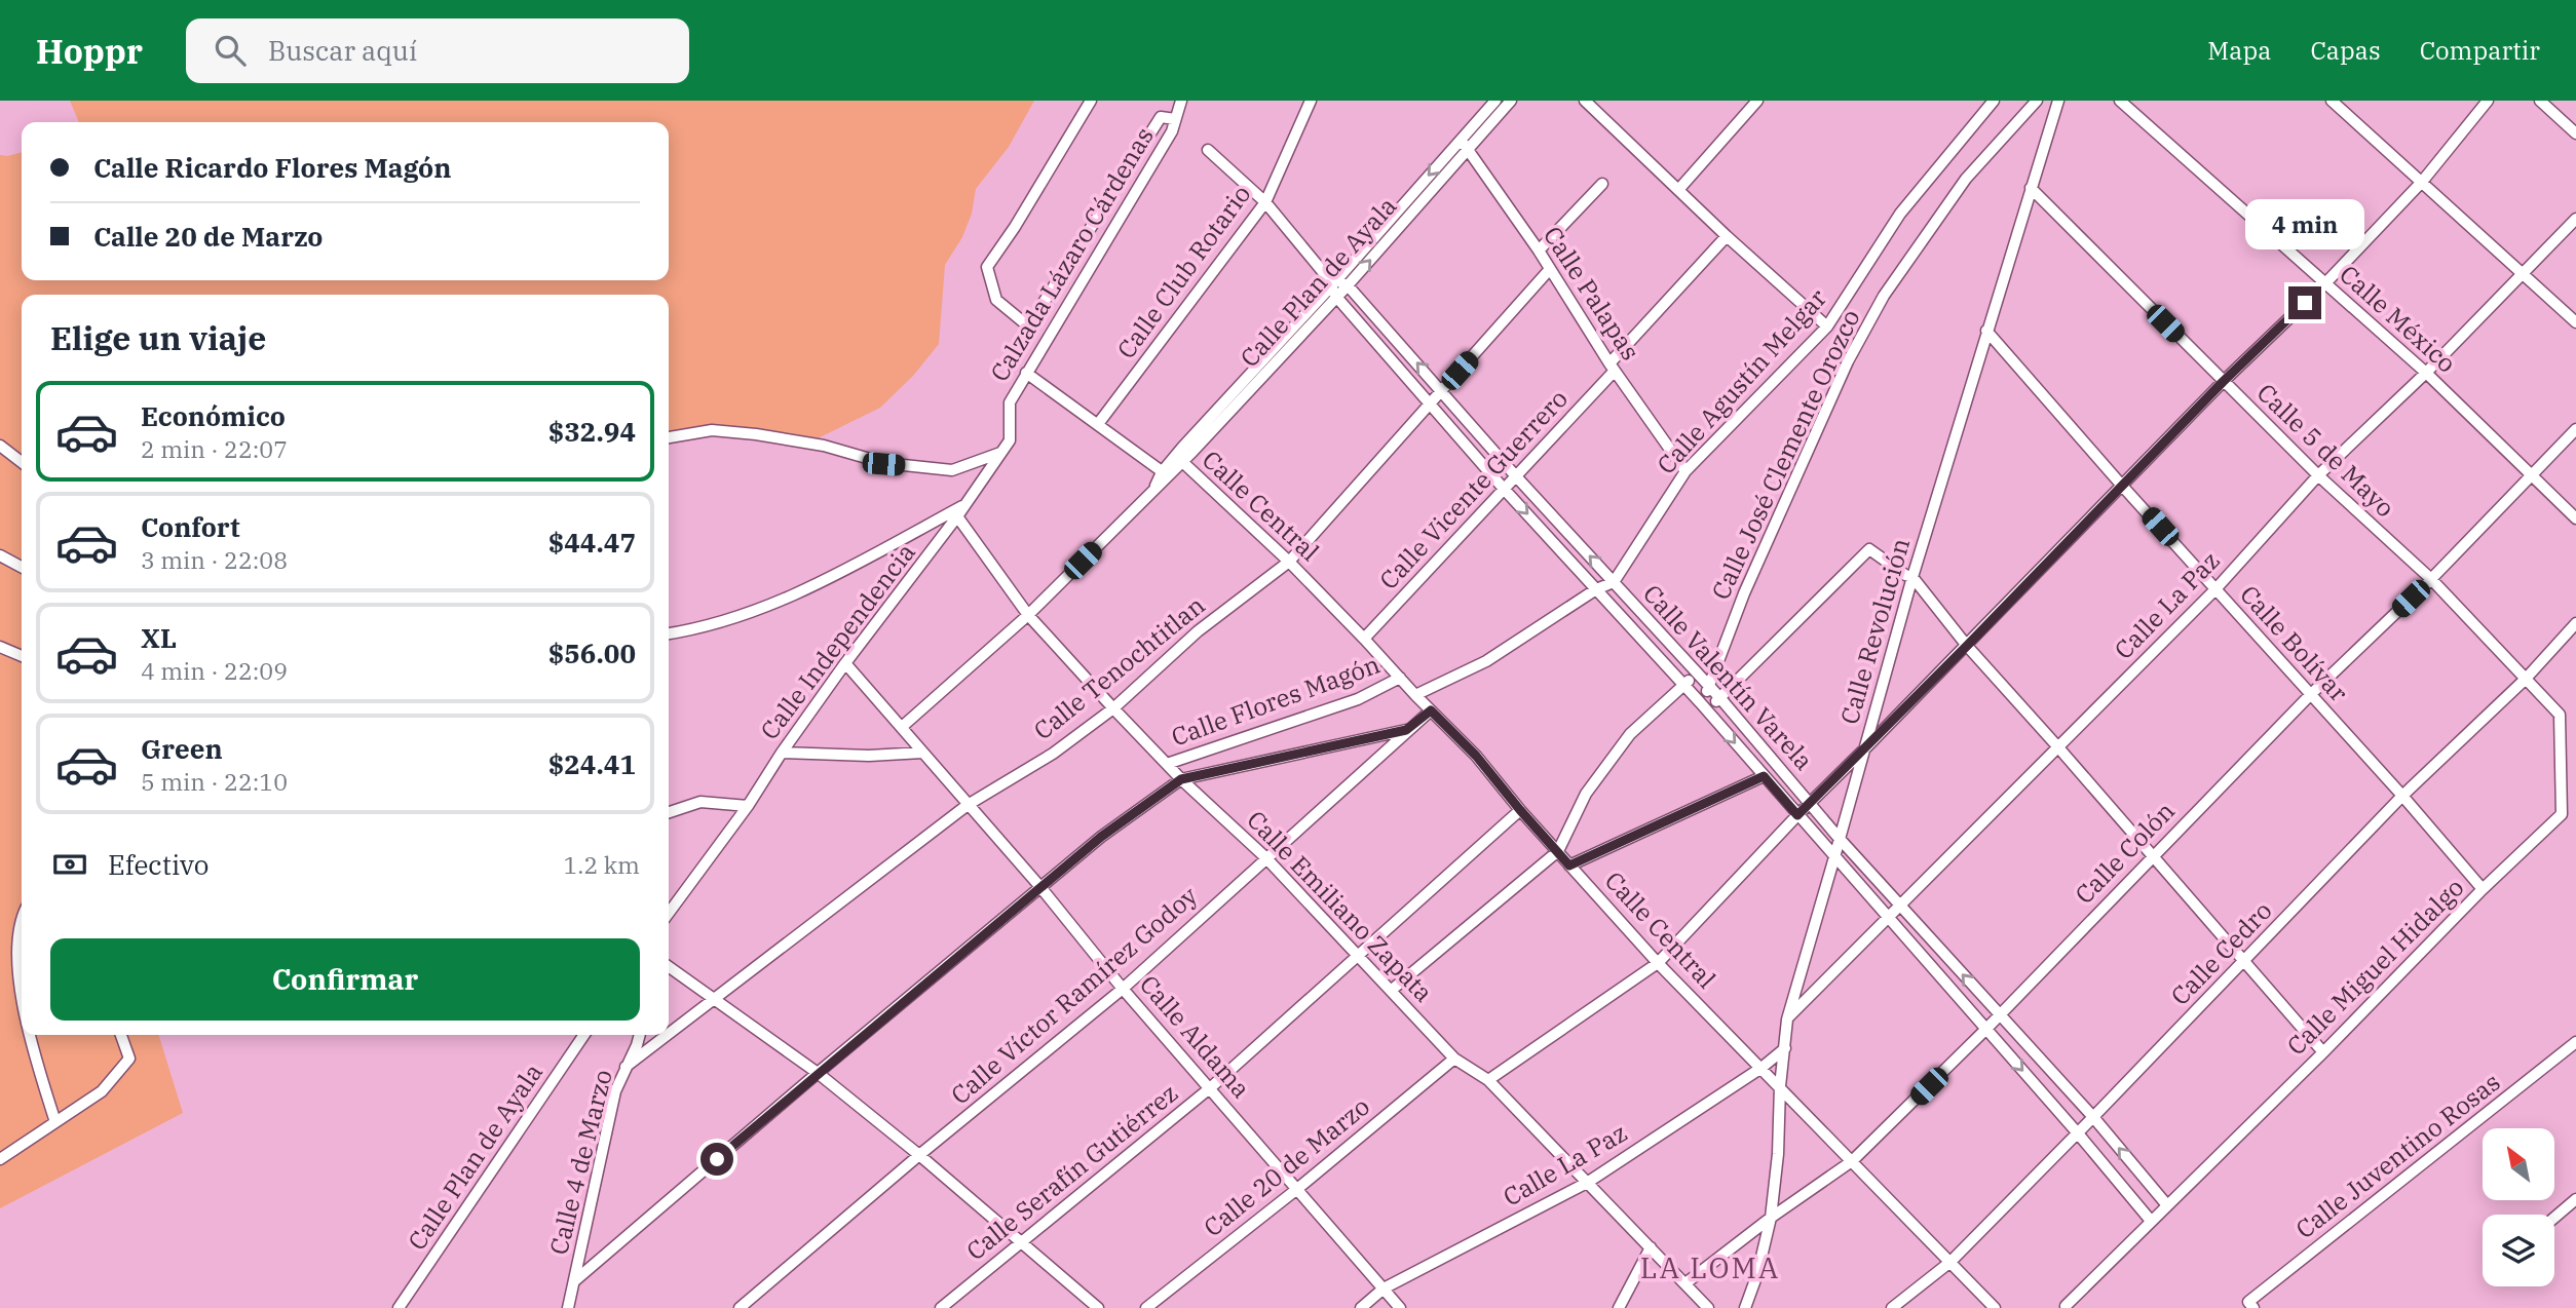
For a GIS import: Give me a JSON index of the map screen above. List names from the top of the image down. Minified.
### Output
{"streets":{"street":["Calzada Lázaro Cárdenas","Calle Club Rotario","Calle Plan de Ayala","Calle Palapas","Calle México","Calle Agustín Melgar","Calle 5 de Mayo","Calle José Clemente Orozco","Calle Vicente Guerrero","Calle Central","Calle La Paz","Calle Revolución","Calle Independencia","Calle Bolívar","Calle Tenochtitlan","Calle Valentín Varela","Calle Flores Magón","Calle Colón","Calle Emiliano Zapata","Calle Cedro","Calle Miguel Hidalgo","Calle Víctor Ramírez Godoy","Calle Aldama","Calle Juventino Rosas","Calle 4 de Marzo","Calle 20 de Marzo","Calle Serafín Gutiérrez"]},"crossings":[["Calzada Lázaro Cárdenas","Calle Central"],["Calzada Lázaro Cárdenas","Calle Independencia"],["Calle Club Rotario","Calle Central"],["Calle Plan de Ayala","Calle Palapas"],["Calle Plan de Ayala","Calle Central"],["Calle Plan de Ayala","Calle Valentín Varela"],["Calle Plan de Ayala","Calle Emiliano Zapata"],["Calle Plan de Ayala","Calle Aldama"],["Calle Palapas","Calle Agustín Melgar"],["Calle Palapas","Calle Vicente Guerrero"],["Calle Palapas","Calle Tenochtitlan"],["Calle México","Calle La Paz"],["Calle México","Calle Colón"],["Calle Agustín Melgar","Calle Valentín Varela"],["Calle 5 de Mayo","Calle La Paz"],["Calle 5 de Mayo","Calle Revolución"],["Calle 5 de Mayo","Calle Colón"],["Calle 5 de Mayo","Calle Cedro"],["Calle 5 de Mayo","Calle Miguel Hidalgo"],["Calle José Clemente Orozco","Calle Valentín Varela"],["Calle Vicente Guerrero","Calle Central"],["Calle Vicente Guerrero","Calle Valentín Varela"],["Calle Central","Calle La Paz"],["Calle Central","Calle Revolución"],["Calle Central","Calle Tenochtitlan"],["Calle Central","Calle Flores Magón"],["Calle Central","Calle Colón"],["Calle Central","Calle Cedro"],["Calle Central","Calle Víctor Ramírez Godoy"],["Calle Central","Calle Serafín Gutiérrez"],["Calle La Paz","Calle Revolución"],["Calle La Paz","Calle Bolívar"],["Calle La Paz","Calle Valentín Varela"],["Calle La Paz","Calle Emiliano Zapata"],["Calle La Paz","Calle Aldama"],["Calle Revolución","Calle Bolívar"],["Calle Revolución","Calle Valentín Varela"],["Calle Revolución","Calle Colón"],["Calle Independencia","Calle Emiliano Zapata"],["Calle Independencia","Calle Aldama"],["Calle Bolívar","Calle Colón"],["Calle Bolívar","Calle Cedro"],["Calle Bolívar","Calle Miguel Hidalgo"],["Calle Tenochtitlan","Calle Valentín Varela"],["Calle Tenochtitlan","Calle Emiliano Zapata"],["Calle Tenochtitlan","Calle Aldama"],["Calle Tenochtitlan","Calle 4 de Marzo"],["Calle Valentín Varela","Calle Colón"],["Calle Valentín Varela","Calle Cedro"],["Calle Valentín Varela","Calle Miguel Hidalgo"],["Calle Flores Magón","Calle Emiliano Zapata"],["Calle Colón","Calle Emiliano Zapata"],["Calle Emiliano Zapata","Calle Víctor Ramírez Godoy"],["Calle Emiliano Zapata","Calle 20 de Marzo"],["Calle Emiliano Zapata","Calle Serafín Gutiérrez"],["Calle Víctor Ramírez Godoy","Calle Aldama"],["Calle Aldama","Calle 20 de Marzo"],["Calle Aldama","Calle Serafín Gutiérrez"]],"districts":["LA LOMA"],"north":"top left","page":{"header":"Hoppr","search":"Buscar aquí","nav":["Mapa","Capas","Compartir"],"banner":["Calle Ricardo Flores Magón","Calle 20 de Marzo"],"bubble":"4 min","heading":"Elige un viaje","list":[{"name":"Económico","note":"2 min · 22:07","value":"$32.94"},{"name":"Confort","note":"3 min · 22:08","value":"$44.47"},{"name":"XL","note":"4 min · 22:09","value":"$56.00"},{"name":"Green","note":"5 min · 22:10","value":"$24.41"}],"pay":["Efectivo","1.2 km"],"buttons":"Confirmar"}}
